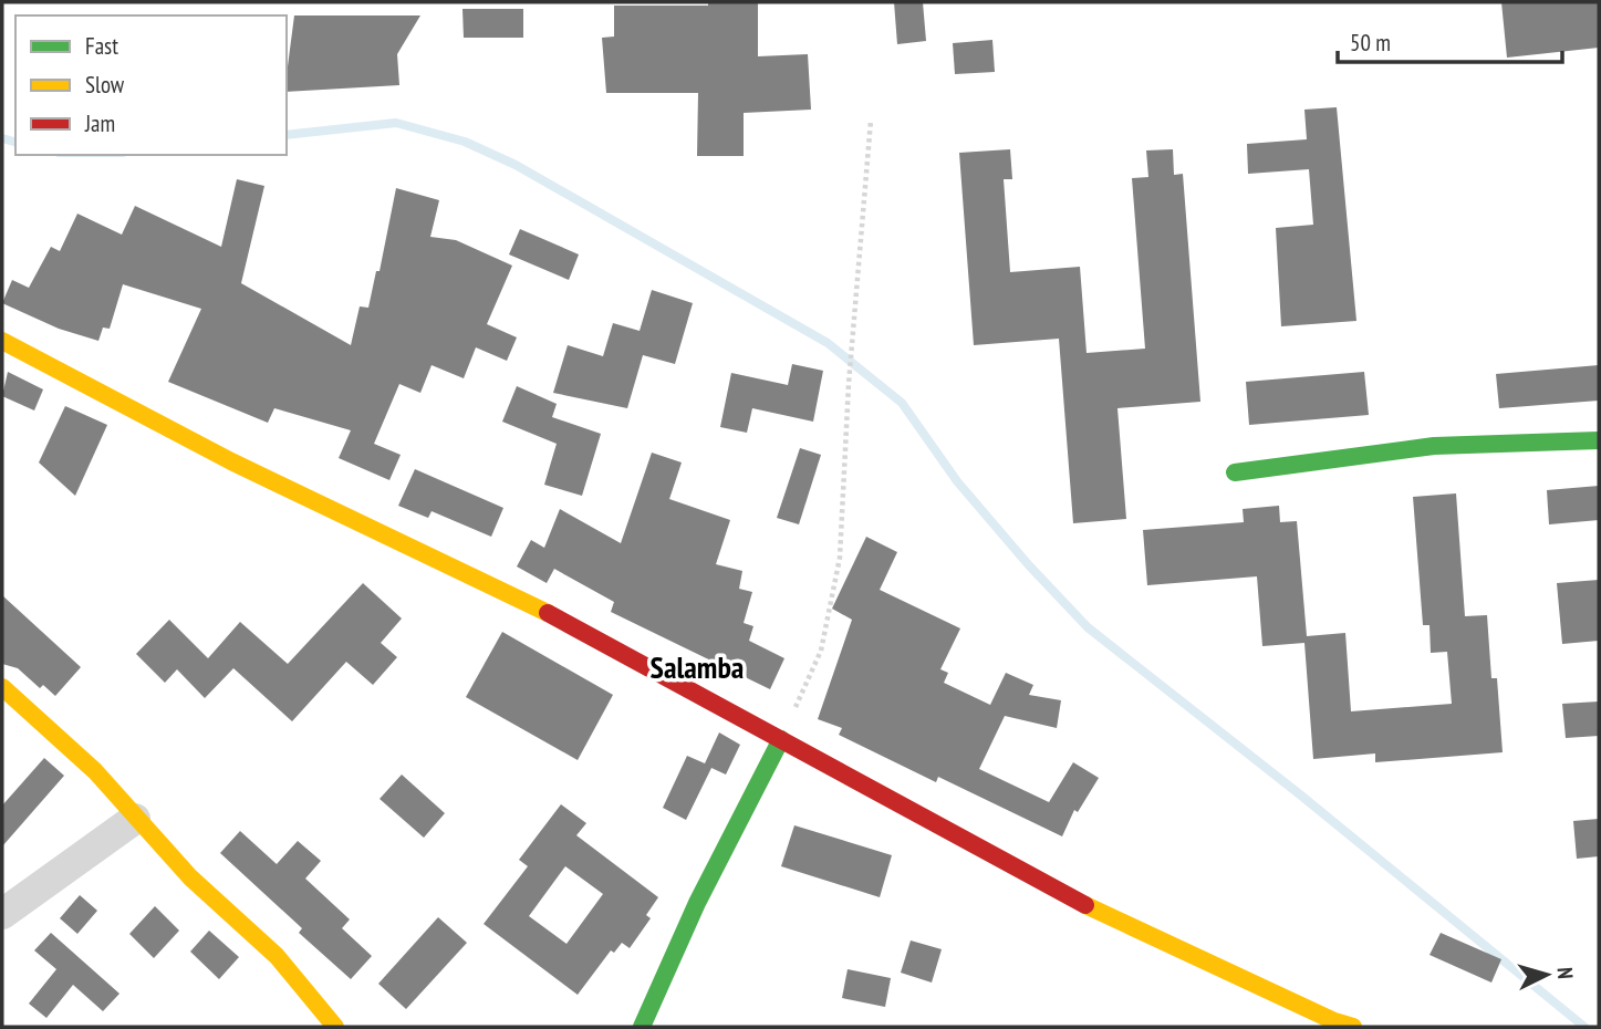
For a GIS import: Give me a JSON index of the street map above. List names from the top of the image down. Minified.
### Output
{"districts":["Salamba"],"legend":["Fast","Slow","Jam"],"scale_bar":"50 m","north":"right"}
